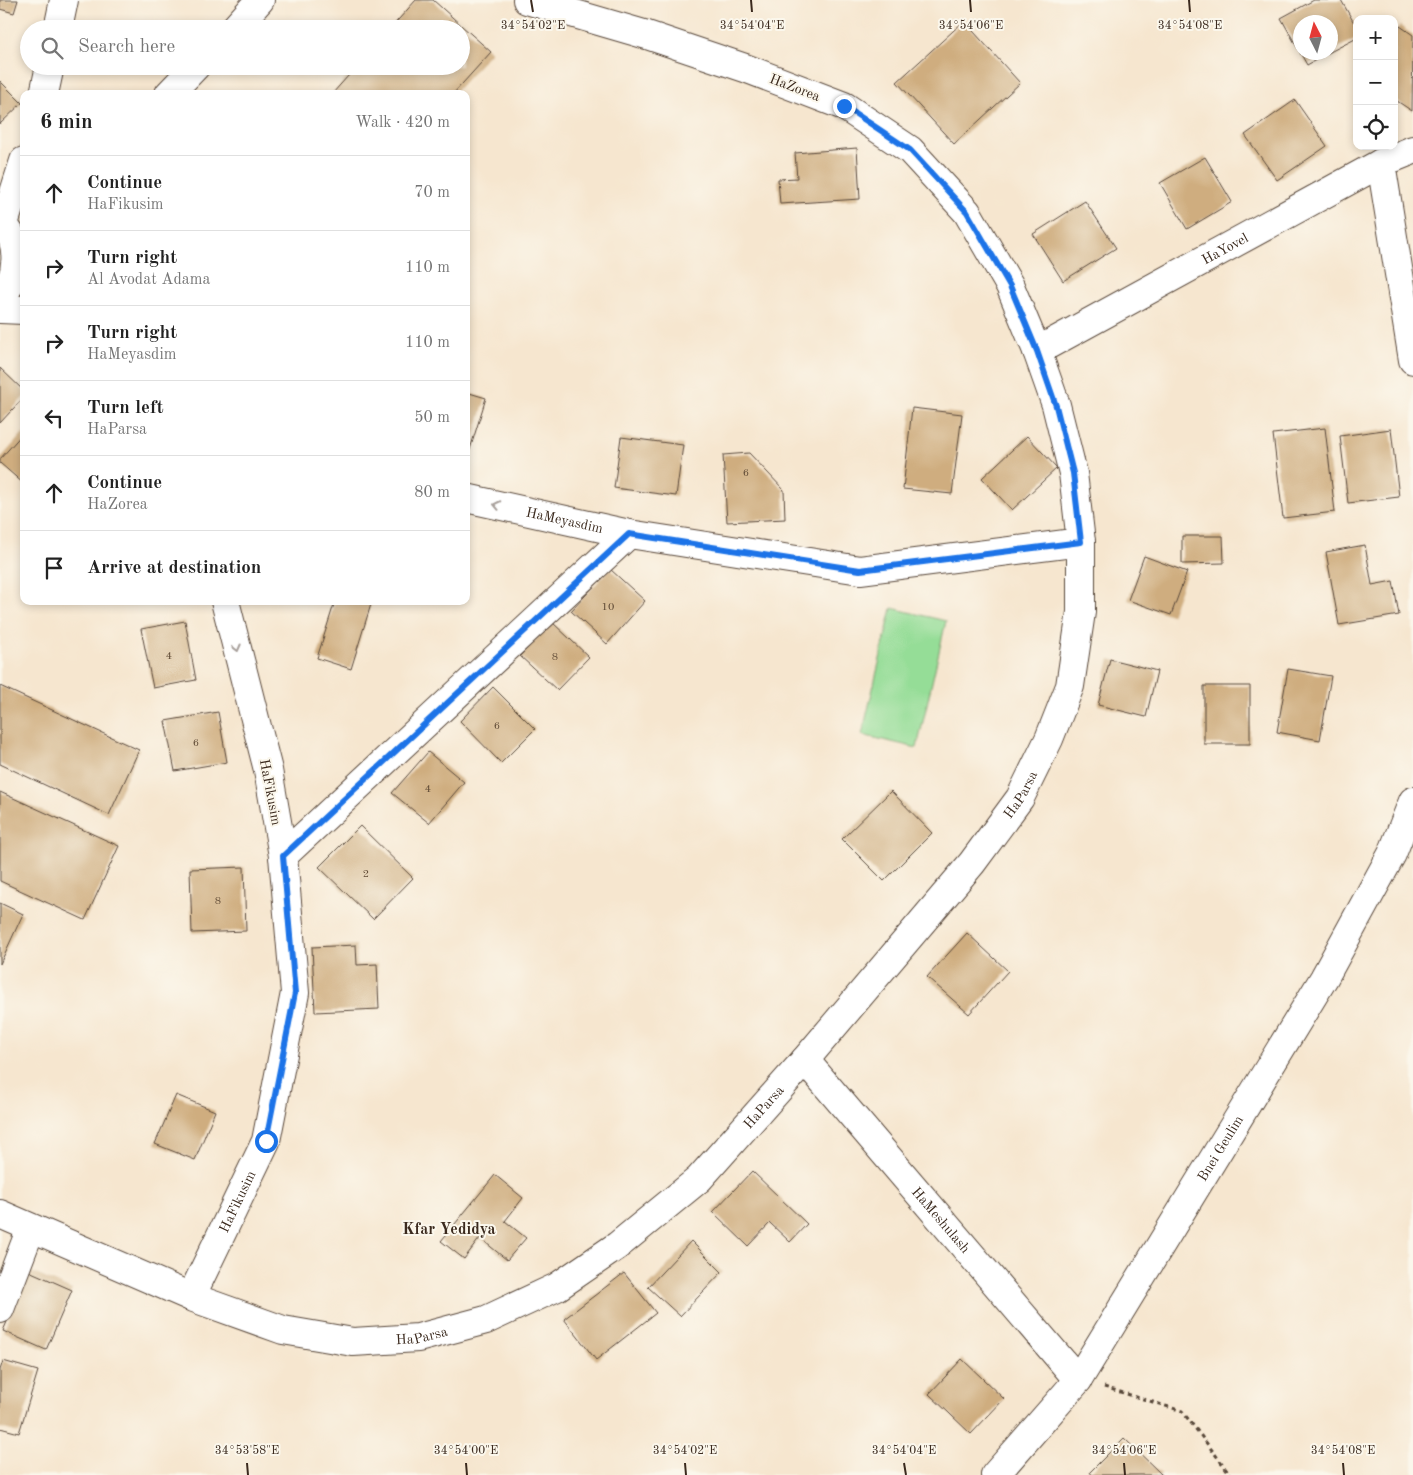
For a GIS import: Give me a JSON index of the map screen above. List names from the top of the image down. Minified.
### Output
{"streets":{"street":["HaZorea","HaYovel","HaMeyasdim","HaFikusim","HaParsa","Bnei Geulim","HaMeshulash"]},"crossings":[["HaZorea","HaYovel"],["HaZorea","HaParsa"],["HaYovel","HaParsa"],["HaMeyasdim","HaParsa"],["HaFikusim","HaParsa"],["HaParsa","HaMeshulash"],["Bnei Geulim","HaMeshulash"]],"one_way":["HaFikusim"],"districts":["Kfar Yedidya"],"house_numbers":["6","10","4","8","6","6","4","2","8"],"north":"top","page":{"map_buttons":["+","−"],"search":"Search here","heading":["6 min","Walk · 420 m"],"list":[["Continue","HaFikusim","70 m"],["Turn right","Al Avodat Adama","110 m"],["Turn right","HaMeyasdim","110 m"],["Turn left","HaParsa","50 m"],["Continue","HaZorea","80 m"],"Arrive at destination"]},"coordinates":["34°54'02\"E","34°54'04\"E","34°54'06\"E","34°54'08\"E","34°53'58\"E","34°54'00\"E"]}
